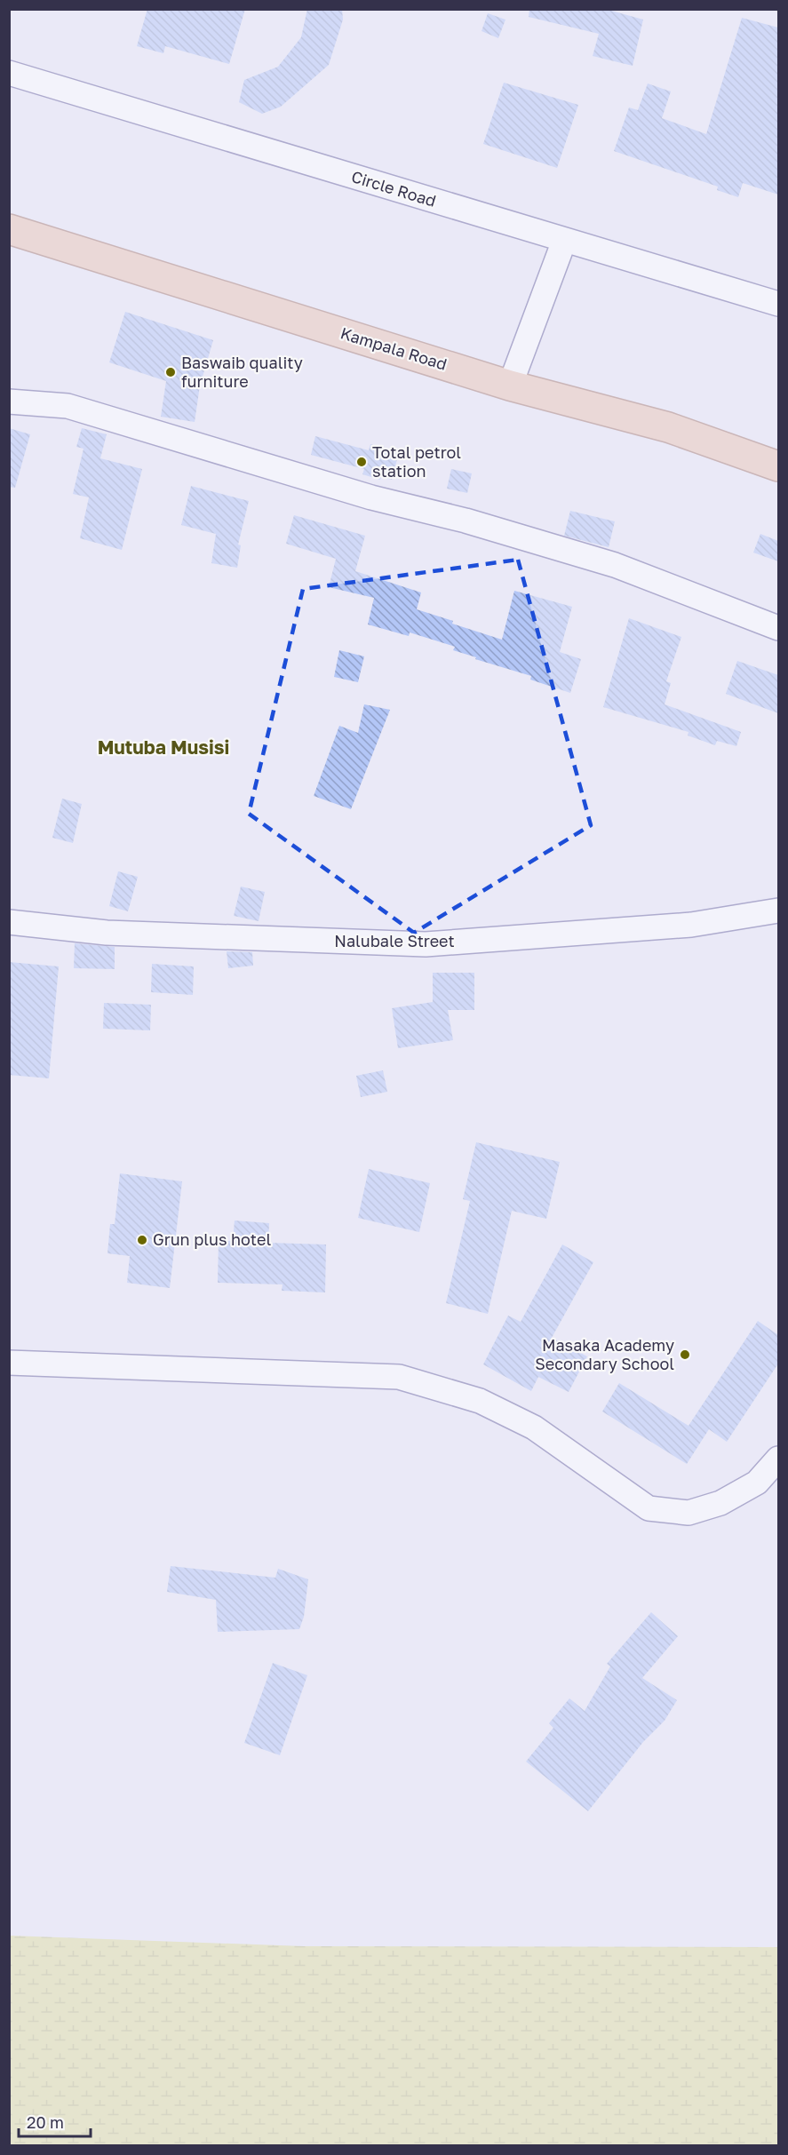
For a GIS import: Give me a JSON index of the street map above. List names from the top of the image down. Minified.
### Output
{"streets":{"main road":["Kampala Road"],"street":["Circle Road","Nalubale Street"]},"districts":["Mutuba Musisi"],"places":["Baswaib quality furniture","Total petrol station","Grun plus hotel","Masaka Academy Secondary School"],"scale_bar":"20 m"}
